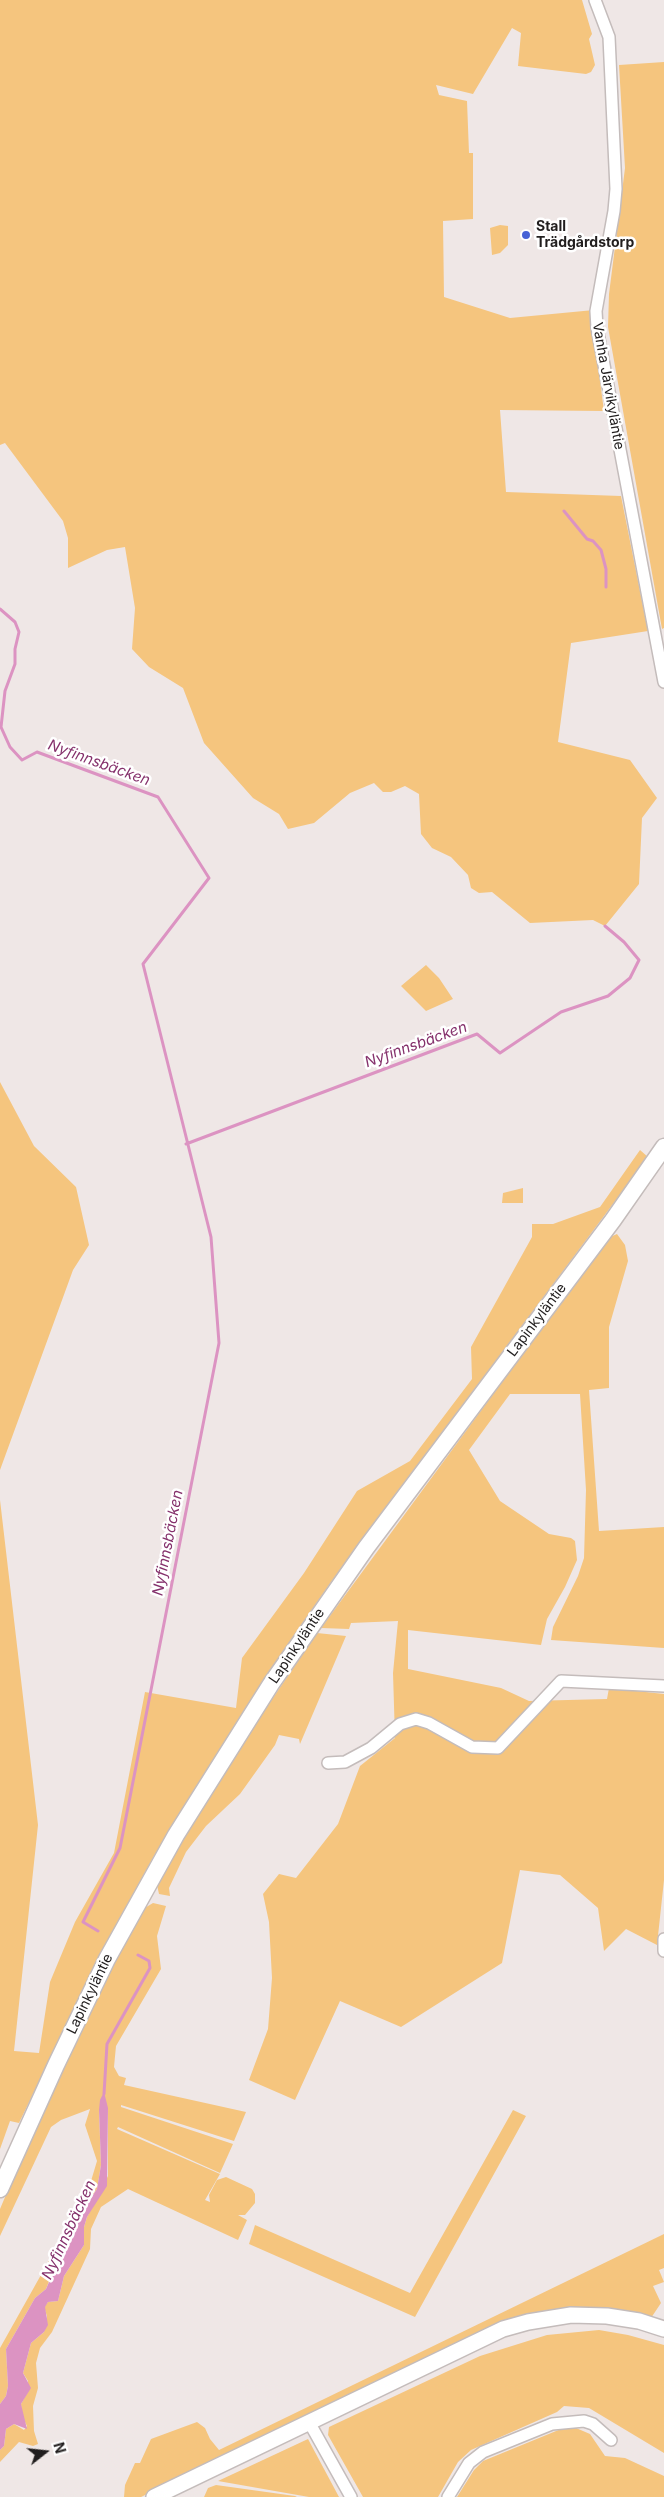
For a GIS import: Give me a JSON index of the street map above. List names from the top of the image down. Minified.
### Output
{"streets":{"main road":["Lapinkyläntie"],"street":["Vanha Järvikyläntie"]},"water":["Nyfinnsbäcken"],"places":["Stall Trädgårdstorp"],"north":"right"}
